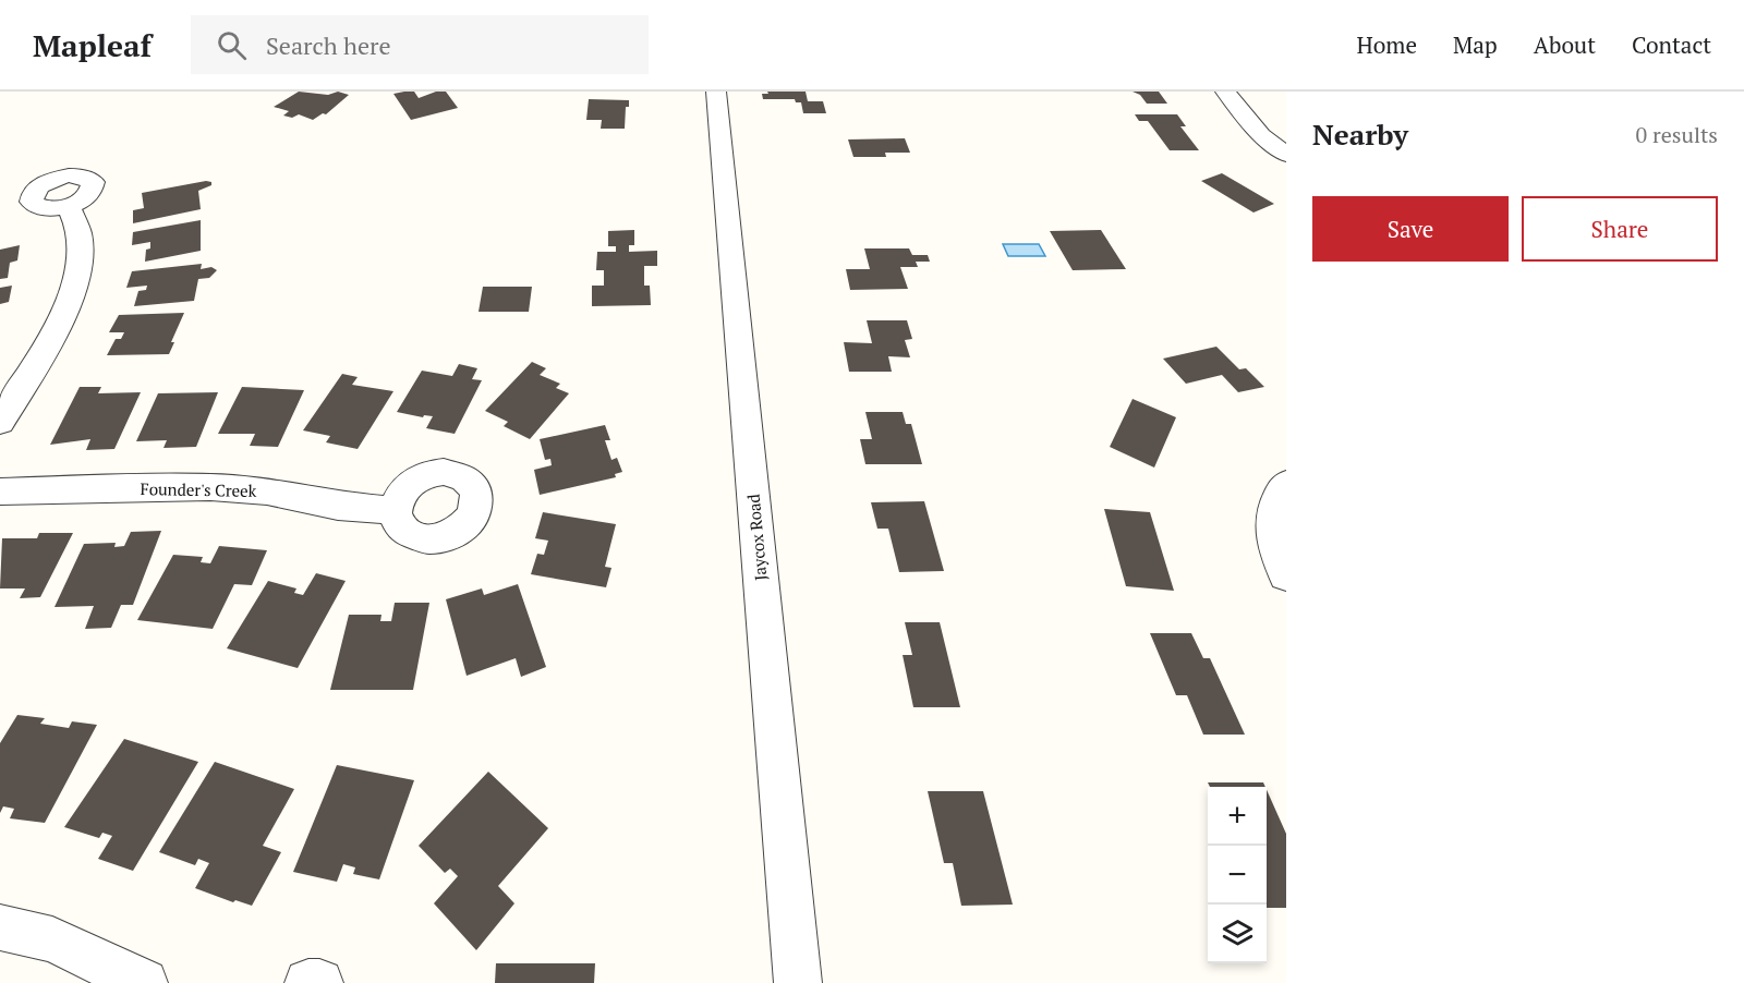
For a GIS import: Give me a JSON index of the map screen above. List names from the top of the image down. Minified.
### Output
{"streets":{"street":["Founder's Creek","Jaycox Road"]},"page":{"header":"Mapleaf","search":"Search here","nav":["Home","Map","About","Contact"],"heading":["Nearby","0 results"],"buttons":["Save","Share"],"map_buttons":["+","−"]}}
